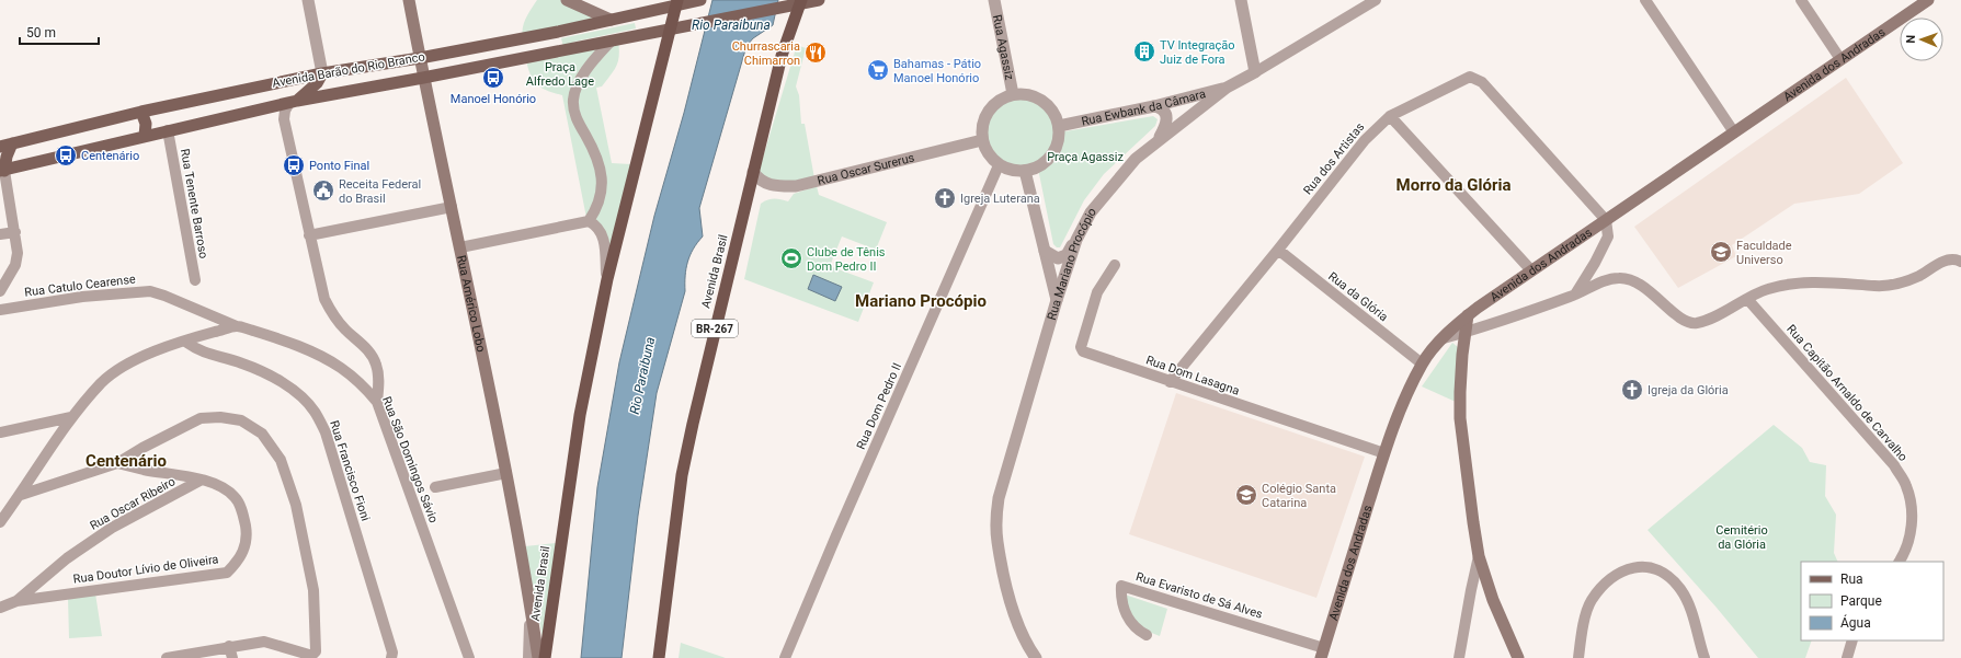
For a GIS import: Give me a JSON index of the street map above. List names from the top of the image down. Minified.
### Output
{"streets":{"highway":["Avenida Brasil","BR-267"],"main road":["Avenida dos Andradas","Avenida Barão do Rio Branco","Rua Américo Lobo"],"street":["Rua Agassiz","Rua Ewbank da Câmara","Rua dos Artistas","Rua Oscar Surerus","Rua Tenente Barroso","Rua Mariano Procópio","Rua Catulo Cearense","Rua da Glória","Rua Dom Lasagna","Rua Capitão Arnaldo de Carvalho","Rua Dom Pedro II","Rua São Domingos Sávio","Rua Francisco Fioni","Rua Oscar Ribeiro","Rua Doutor Lívio de Oliveira","Rua Evaristo de Sá Alves"]},"crossings":[["Rua Agassiz","Rua Ewbank da Câmara"],["Rua Agassiz","Rua Oscar Surerus"],["Rua Agassiz","Rua Dom Pedro II"],["Avenida dos Andradas","Rua dos Artistas"],["Avenida dos Andradas","Rua da Glória"],["Avenida dos Andradas","Rua Dom Lasagna"],["Avenida dos Andradas","Rua Evaristo de Sá Alves"],["Avenida Barão do Rio Branco","Rua Tenente Barroso"],["Avenida Barão do Rio Branco","Avenida Brasil"],["Avenida Barão do Rio Branco","Rua Américo Lobo"],["Rua Ewbank da Câmara","Rua Oscar Surerus"],["Rua Ewbank da Câmara","Rua Mariano Procópio"],["Rua Ewbank da Câmara","Rua Dom Pedro II"],["Rua dos Artistas","Rua da Glória"],["Rua dos Artistas","Rua Dom Lasagna"],["Rua Oscar Surerus","Avenida Brasil"],["Rua Oscar Surerus","Rua Dom Pedro II"],["Rua Catulo Cearense","Rua São Domingos Sávio"],["Rua Oscar Ribeiro","Rua Doutor Lívio de Oliveira"]],"districts":["Morro da Glória","Mariano Procópio","Centenário"],"water":["Rio Paraibuna"],"parks":["Praça Alfredo Lage","Praça Agassiz","Cemitério da Glória"],"places":{"building":["TV Integração Juiz de Fora"],"restaurant":["Churrascaria Chimarron"],"supermarket":["Bahamas - Pátio Manoel Honório"],"bus stop":["Manoel Honório","Centenário","Ponto Final"],"public building":["Receita Federal do Brasil"],"church":["Igreja Luterana","Igreja da Glória"],"school or university":["Faculdade Universo","Colégio Santa Catarina"],"sports":["Clube de Tênis Dom Pedro II"]},"legend":["Rua","Parque","Água"],"scale_bar":"50 m","north":"left"}
